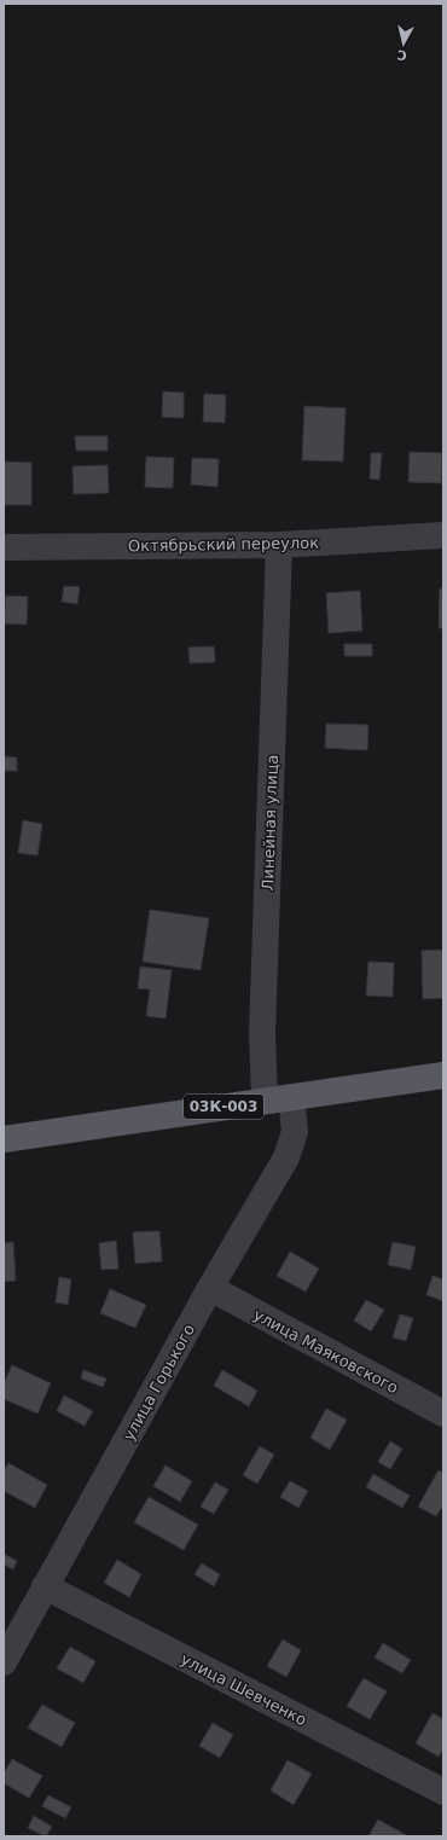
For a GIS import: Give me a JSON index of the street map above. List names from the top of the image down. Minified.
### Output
{"streets":{"main road":["03К-003"],"street":["Октябрьский переулок","Линейная улица","улица Маяковского","улица Горького","улица Шевченко"]},"crossings":[["Октябрьский переулок","Линейная улица"],["Линейная улица","03К-003"],["03К-003","улица Горького"],["улица Маяковского","улица Горького"],["улица Горького","улица Шевченко"]],"north":"bottom"}
